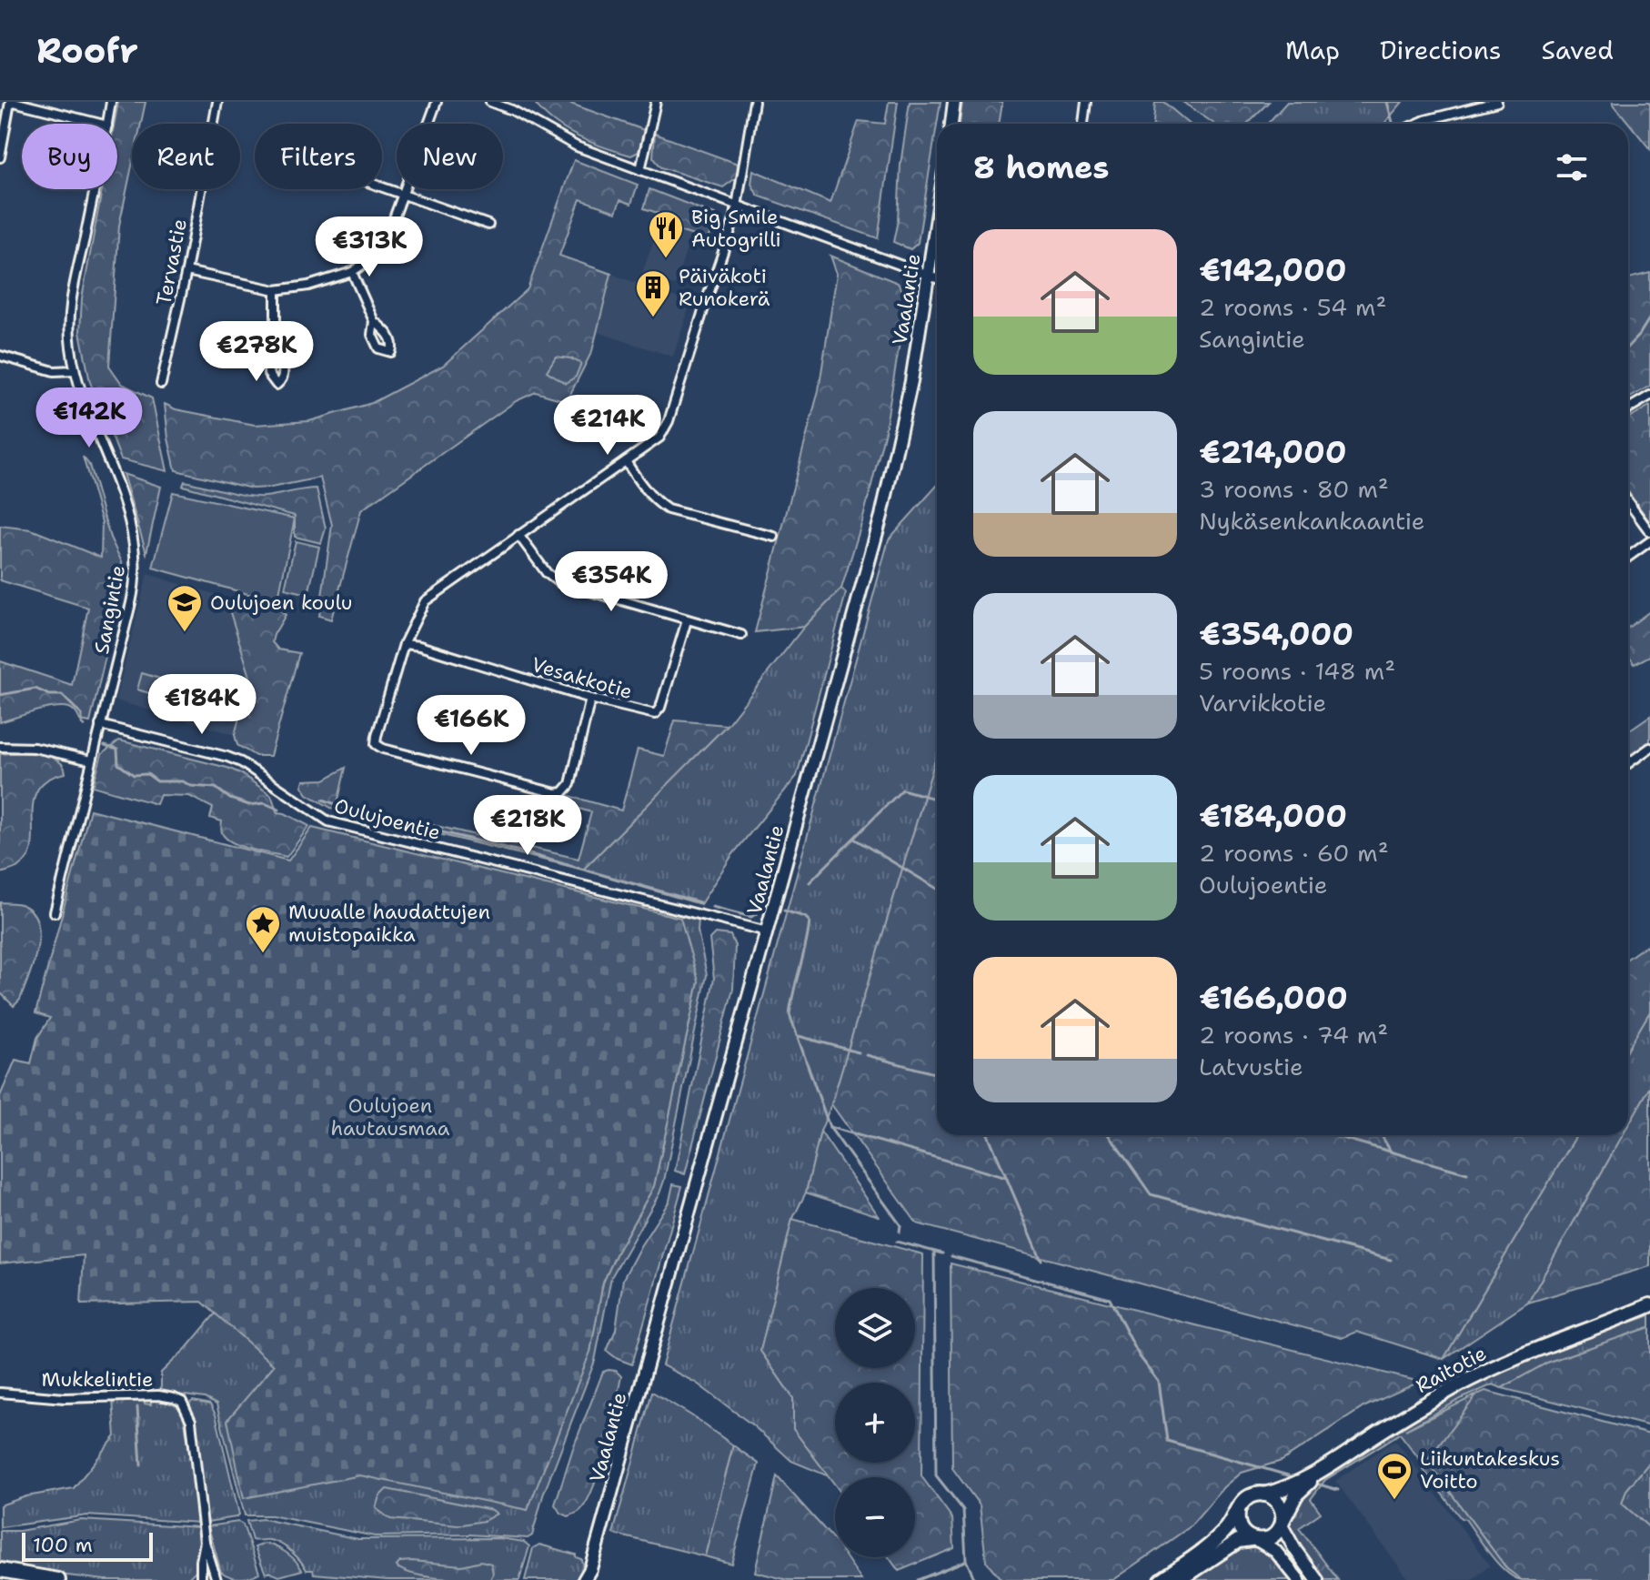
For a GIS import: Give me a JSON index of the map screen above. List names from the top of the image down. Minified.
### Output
{"streets":{"main road":["Raitotie"],"street":["Tervastie","Vaalantie","Sangintie","Vesakkotie","Oulujoentie","Mukkelintie"]},"crossings":[["Vaalantie","Oulujoentie"],["Sangintie","Oulujoentie"]],"parks":["Oulujoen hautausmaa"],"places":{"restaurant":["Big Smile Autogrilli"],"building":["Päiväkoti Runokerä"],"school or university":["Oulujoen koulu"],"place":["Muualle haudattujen muistopaikka"],"sports":["Liikuntakeskus Voitto"]},"scale_bar":"100 m","page":{"header":"Roofr","nav":["Map","Directions","Saved"],"chip":["Buy","Rent","Filters","New"],"heading":"8 homes","list":[{"name":"€142,000","note":"2 rooms · 54 m² · Sangintie"},{"name":"€214,000","note":"3 rooms · 80 m² · Nykäsenkankaantie"},{"name":"€354,000","note":"5 rooms · 148 m² · Varvikkotie"},{"name":"€184,000","note":"2 rooms · 60 m² · Oulujoentie"},{"name":"€166,000","note":"2 rooms · 74 m² · Latvustie"}],"price":["€313K","€278K","€142K","€214K","€354K","€184K","€166K","€218K"],"map_buttons":["+","−"],"scale":"100 m"}}
